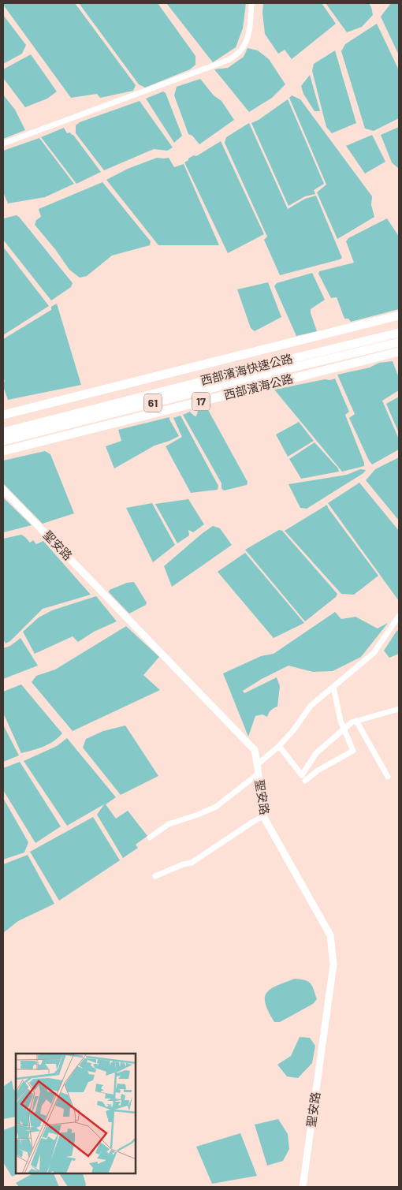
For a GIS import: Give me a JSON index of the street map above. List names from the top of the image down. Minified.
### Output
{"streets":{"main road":["西部濱海快速公路","西部濱海公路","17","61"],"street":["聖安路"]}}
